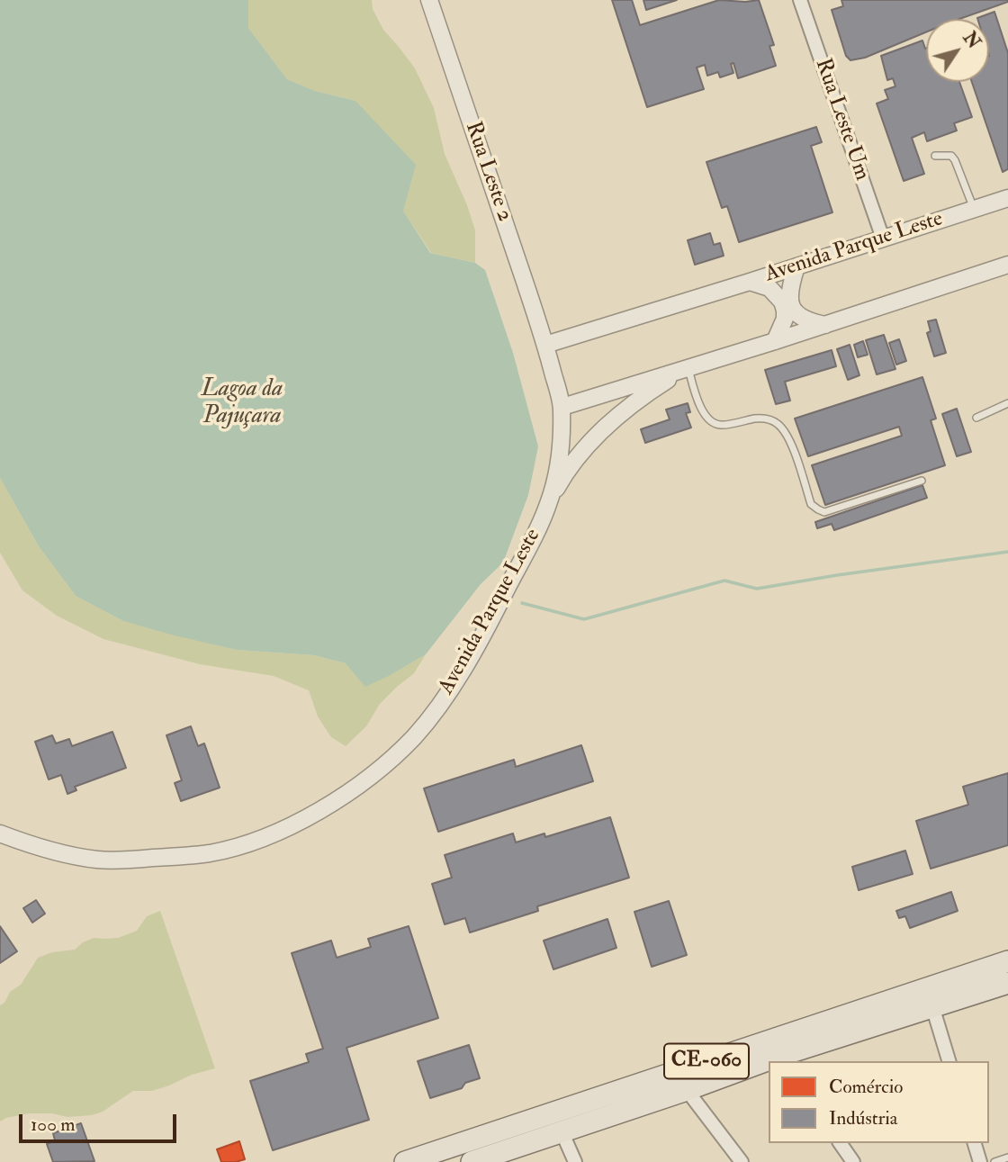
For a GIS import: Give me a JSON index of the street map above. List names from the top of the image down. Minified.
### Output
{"streets":{"highway":["CE-060"],"street":["Rua Leste Um","Rua Leste 2","Avenida Parque Leste"]},"crossings":[["Rua Leste Um","Avenida Parque Leste"],["Rua Leste 2","Avenida Parque Leste"]],"water":["Lagoa da Pajuçara"],"legend":["Comércio","Indústria"],"scale_bar":"100 m","north":"top right"}
